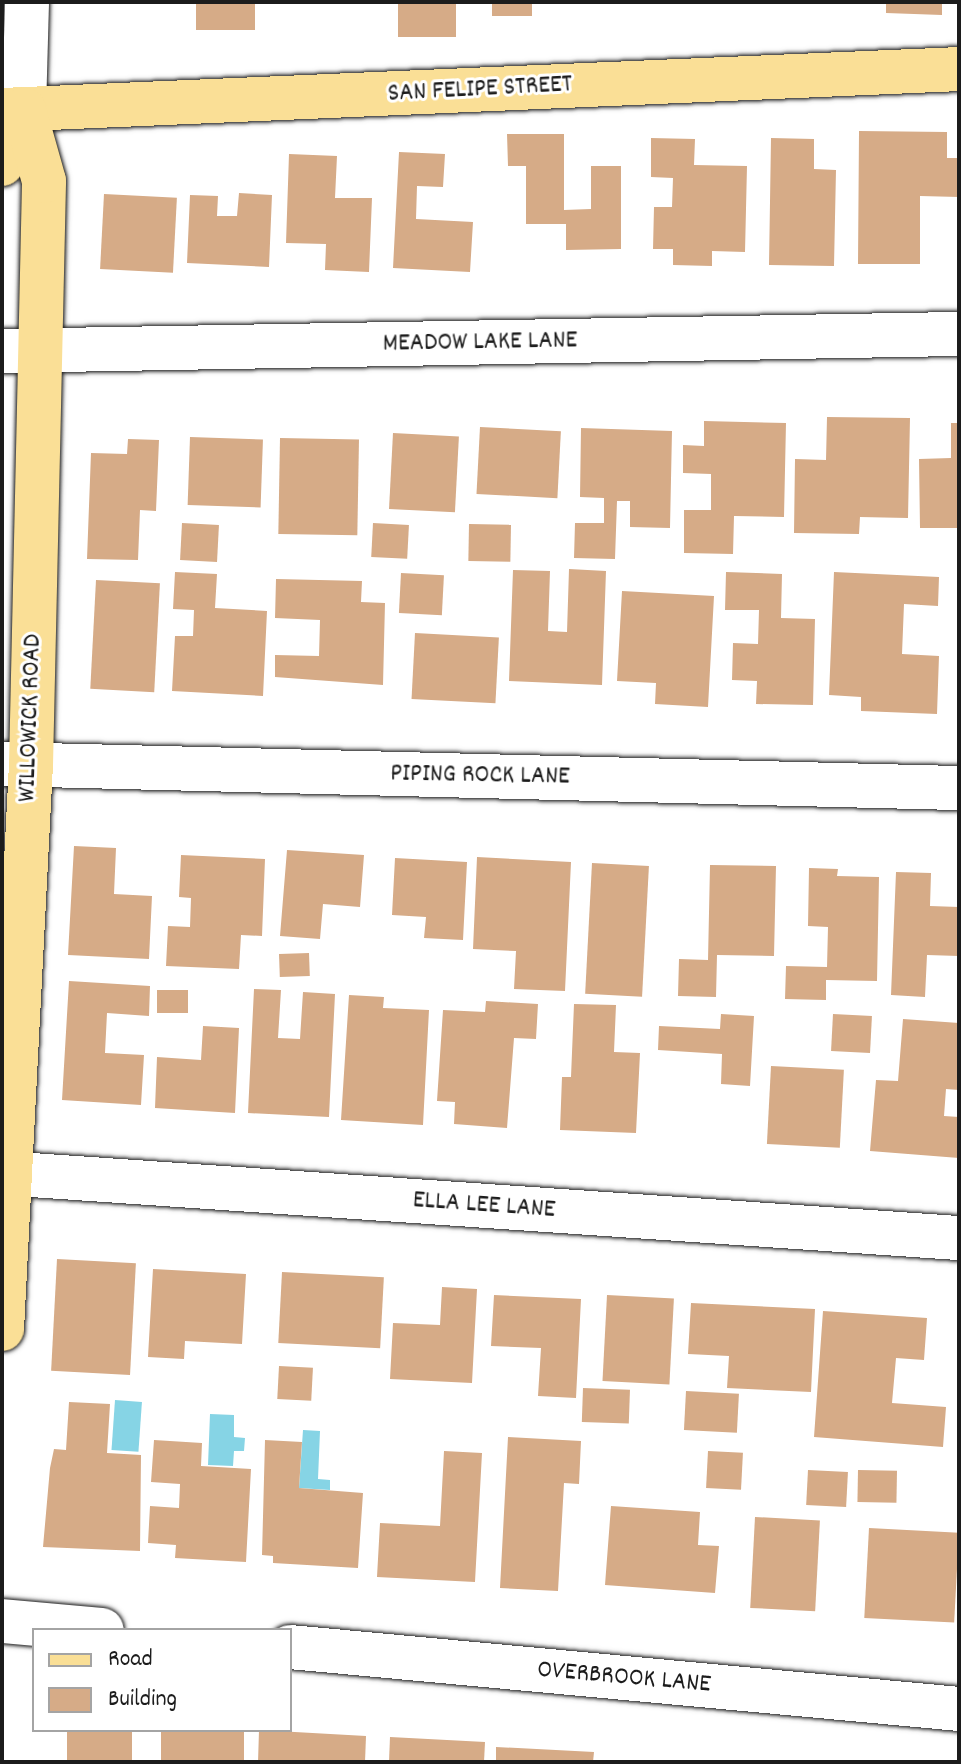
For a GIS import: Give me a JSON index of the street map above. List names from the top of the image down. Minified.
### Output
{"streets":{"main road":["SAN FELIPE STREET","WILLOWICK ROAD"],"street":["MEADOW LAKE LANE","PIPING ROCK LANE","ELLA LEE LANE","OVERBROOK LANE"]},"crossings":[["SAN FELIPE STREET","WILLOWICK ROAD"],["MEADOW LAKE LANE","WILLOWICK ROAD"],["WILLOWICK ROAD","PIPING ROCK LANE"],["WILLOWICK ROAD","ELLA LEE LANE"]],"legend":["Road","Building"]}
